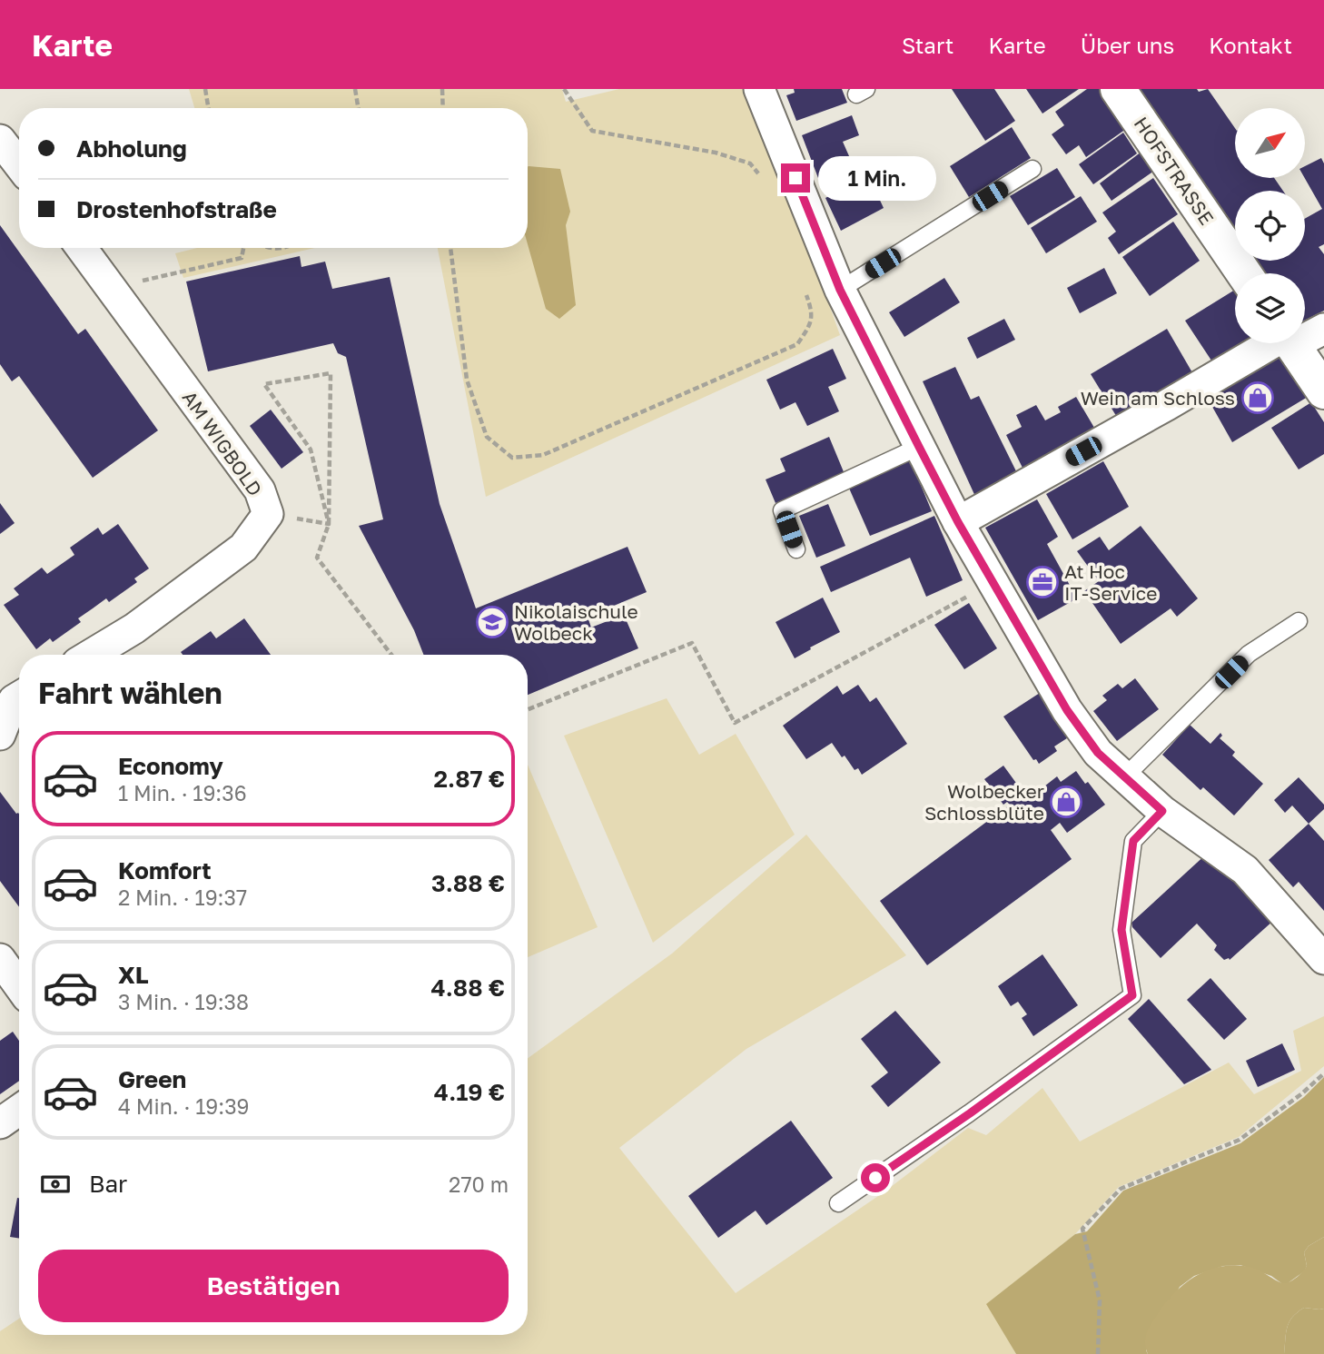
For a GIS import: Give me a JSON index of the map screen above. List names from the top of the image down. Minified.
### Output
{"streets":{"street":["HOFSTRASSE","AM WIGBOLD"]},"places":{"shop":["Wein am Schloss","Wolbecker Schlossblüte"],"office":["At Hoc IT-Service"],"school or university":["Nikolaischule Wolbeck"]},"north":"top right","page":{"header":"Karte","nav":["Start","Karte","Über uns","Kontakt"],"banner":["Abholung","Drostenhofstraße"],"bubble":"1 Min.","heading":"Fahrt wählen","list":[{"name":"Economy","note":"1 Min. · 19:36","value":"2.87 €"},{"name":"Komfort","note":"2 Min. · 19:37","value":"3.88 €"},{"name":"XL","note":"3 Min. · 19:38","value":"4.88 €"},{"name":"Green","note":"4 Min. · 19:39","value":"4.19 €"}],"pay":["Bar","270 m"],"buttons":"Bestätigen"}}
